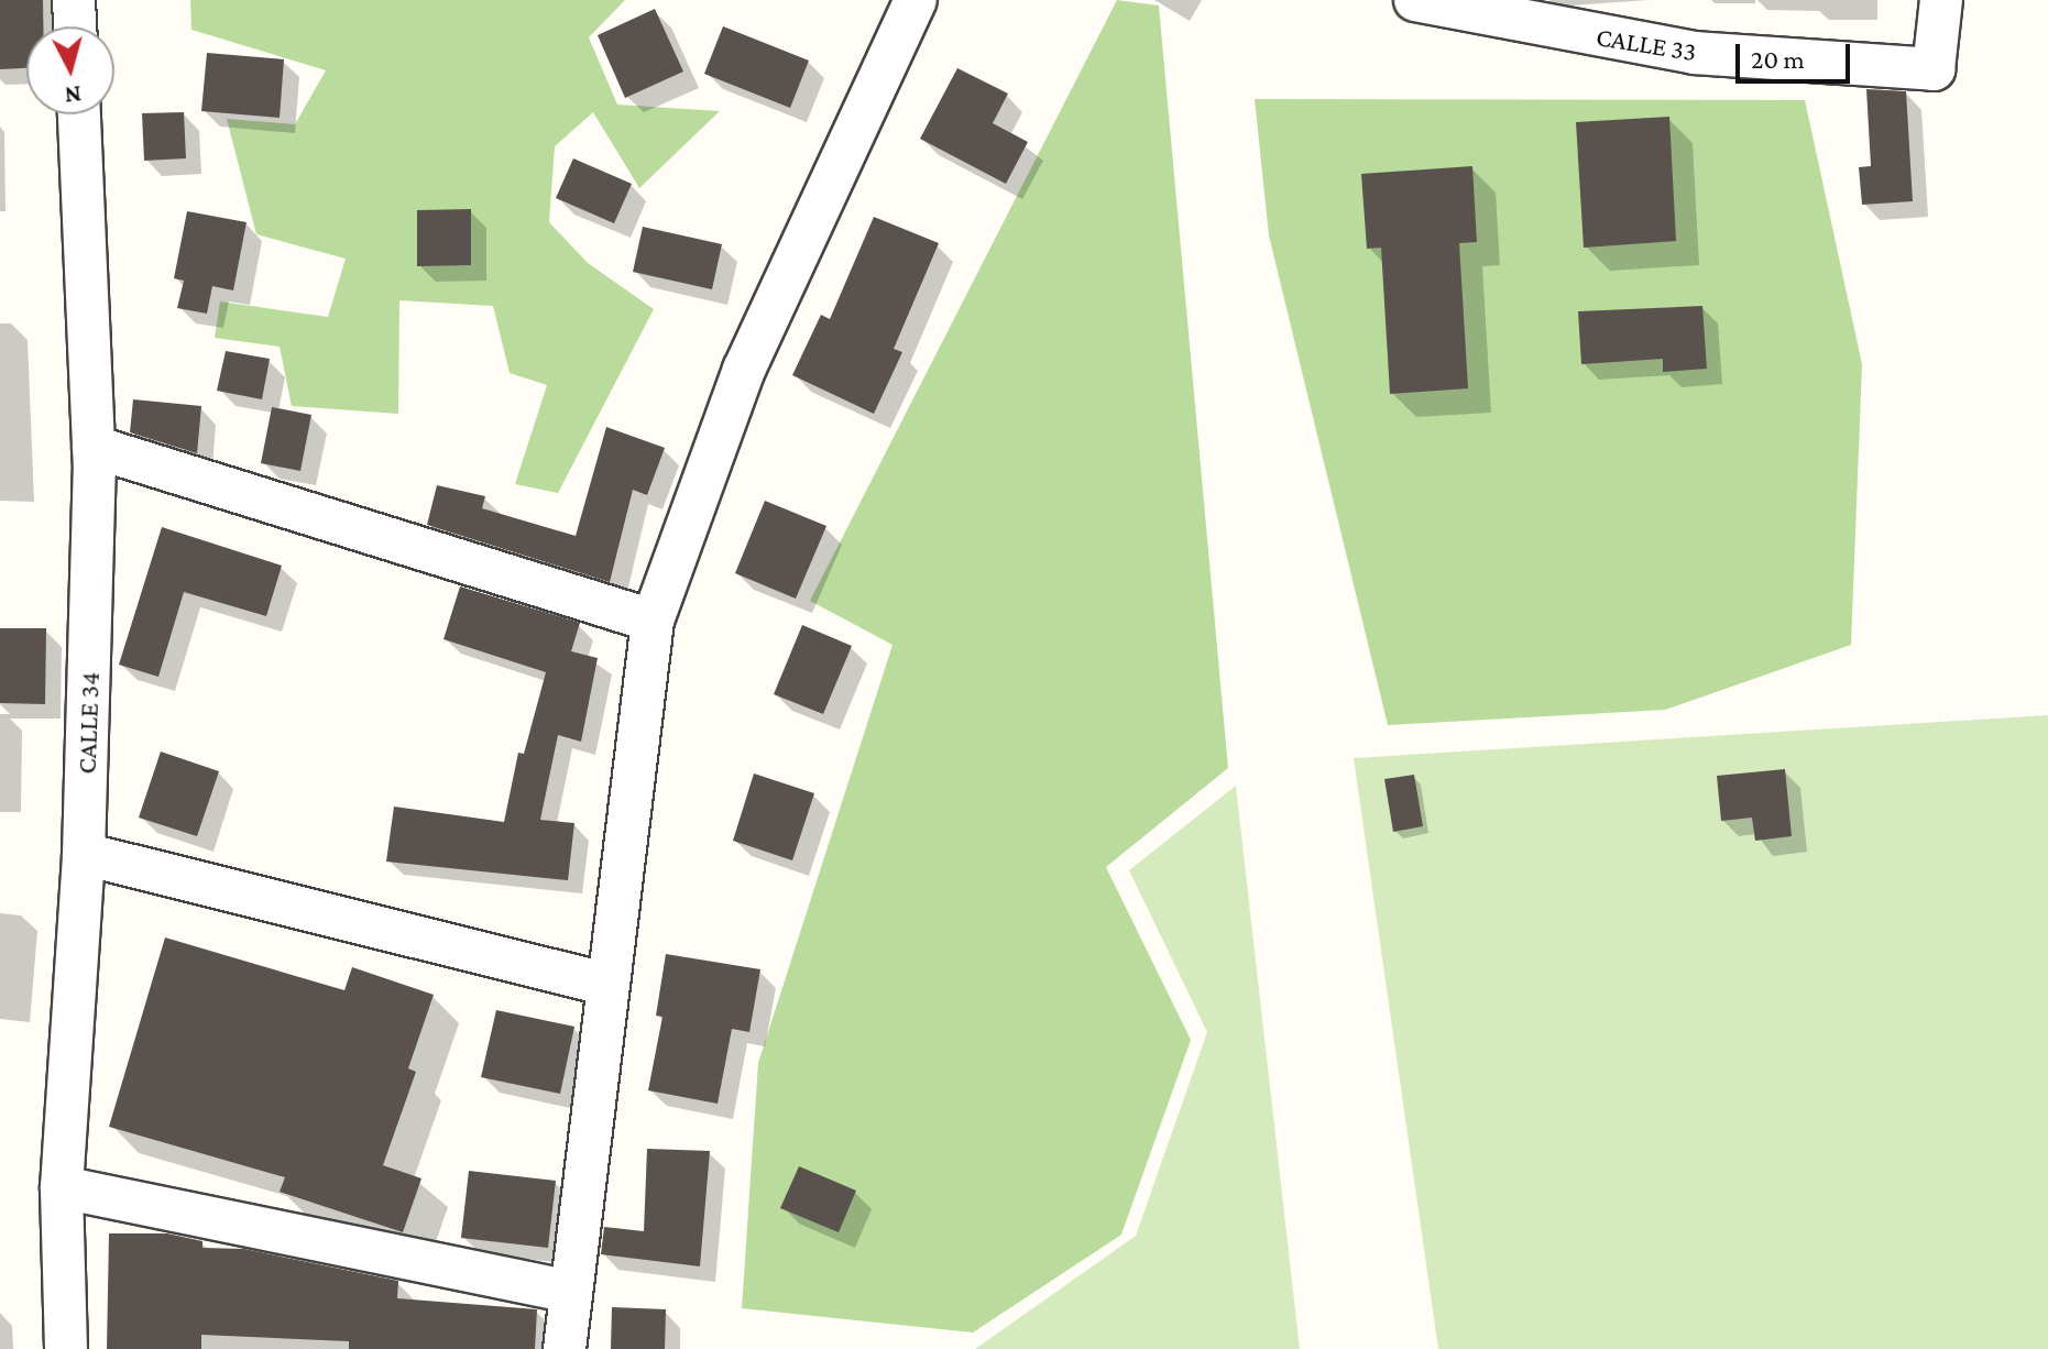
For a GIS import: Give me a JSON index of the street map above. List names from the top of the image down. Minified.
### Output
{"streets":{"street":["CALLE 33","CALLE 34"]},"scale_bar":"20 m","north":"bottom"}
